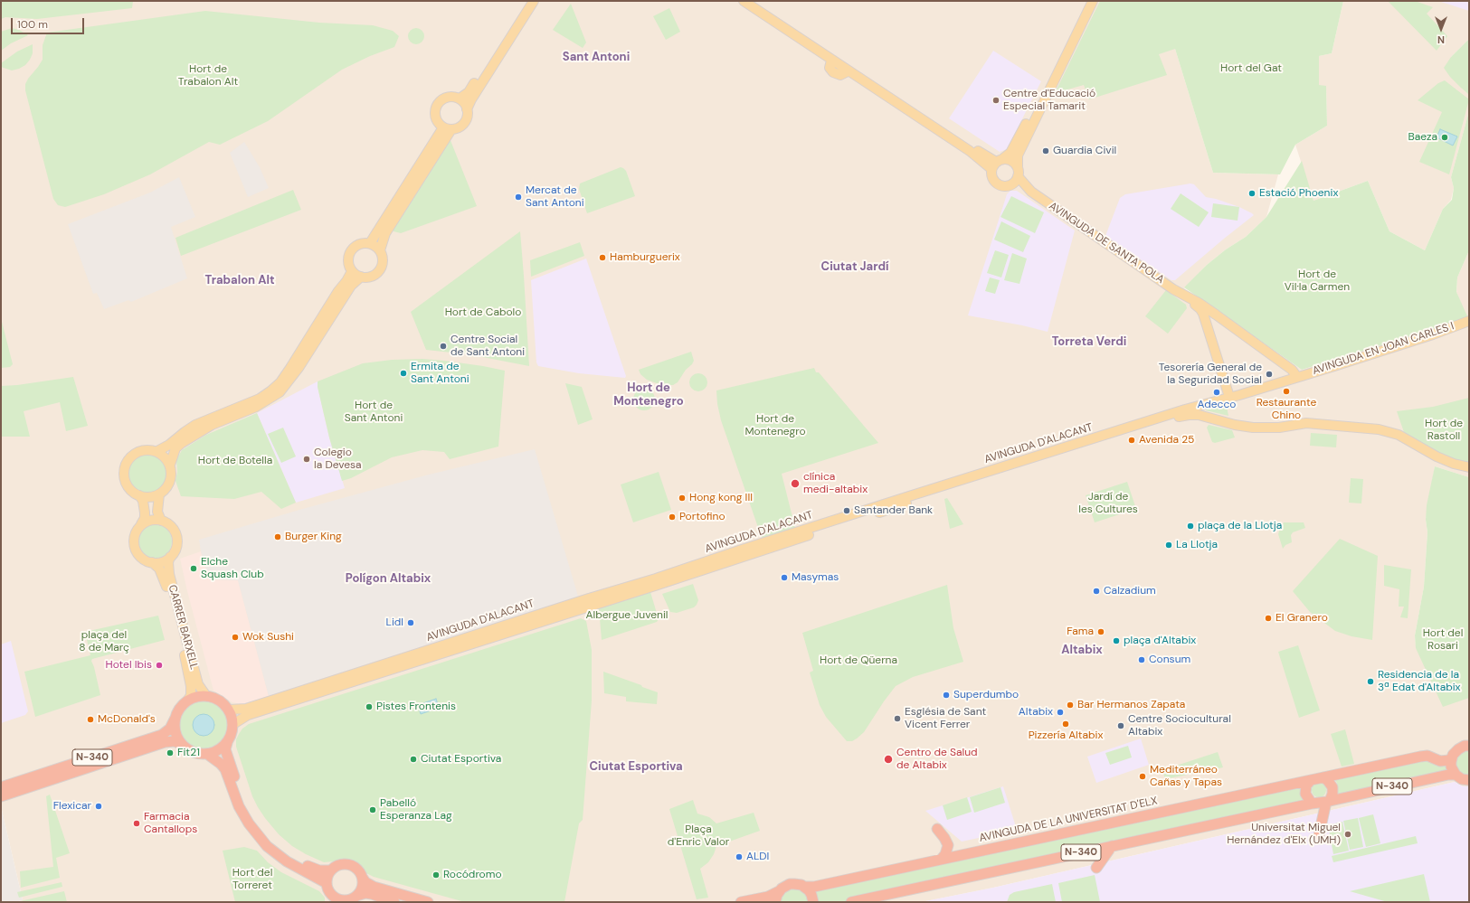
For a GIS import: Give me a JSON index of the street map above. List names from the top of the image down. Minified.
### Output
{"streets":{"highway":["N-340","AVINGUDA DE LA UNIVERSITAT D'ELX"],"main road":["AVINGUDA DE SANTA POLA","AVINGUDA EN JOAN CARLES I","AVINGUDA D'ALACANT","CARRER BARXELL"]},"crossings":[["AVINGUDA DE SANTA POLA","AVINGUDA EN JOAN CARLES I"],["AVINGUDA DE SANTA POLA","AVINGUDA D'ALACANT"],["AVINGUDA EN JOAN CARLES I","AVINGUDA D'ALACANT"],["AVINGUDA D'ALACANT","CARRER BARXELL"],["AVINGUDA D'ALACANT","N-340"],["CARRER BARXELL","N-340"],["N-340","AVINGUDA DE LA UNIVERSITAT D'ELX"]],"districts":["Sant Antoni","Ciutat Jardí","Trabalon Alt","Torreta Verdi","Hort de Montenegro","Polígon Altabix","Altabix","Ciutat Esportiva"],"parks":["Hort del Gat","Hort de Trabalon Alt","Hort de Vil·la Carmen","Hort de Cabolo","Hort de Sant Antoni","Hort de Montenegro","Hort de Rastoll","Hort de Botella","Jardí de les Cultures","Albergue Juvenil","Hort del Rosari","plaça del 8 de Març","Hort de Qüerna","Plaça d'Enric Valor","Hort del Torreret"],"places":["Centre d'Educació Especial Tamarit","Baeza","Guardia Civil","Estació Phoenix","Mercat de Sant Antoni","Hamburguerix","Centre Social de Sant Antoni","Ermita de Sant Antoni","Tesorería General de la Seguridad Social","Restaurante Chino","Adecco","Avenida 25","Colegio la Devesa","clínica medi-altabix","Hong kong III","Santander Bank","Portofino","plaça de la Llotja","Burger King","La Llotja","Elche Squash Club","Masymas","Calzadium","El Granero","Lidl","Fama","Wok Sushi","plaça d'Altabix","Consum","Hotel Ibis","Residencia de la 3ª Edat d'Altabix","Superdumbo","Bar Hermanos Zapata","Pistes Frontenis","Altabix","Església de Sant Vicent Ferrer","McDonald's","Pizzería Altabix","Centre Sociocultural Altabix","Fit21","Ciutat Esportiva","Centro de Salud de Altabix","Mediterráneo Cañas y Tapas","Flexicar","Pabelló Esperanza Lag","Farmacia Cantallops","Universitat Miguel Hernández d'Elx (UMH)","ALDI","Rocódromo"],"scale_bar":"100 m","north":"bottom"}
